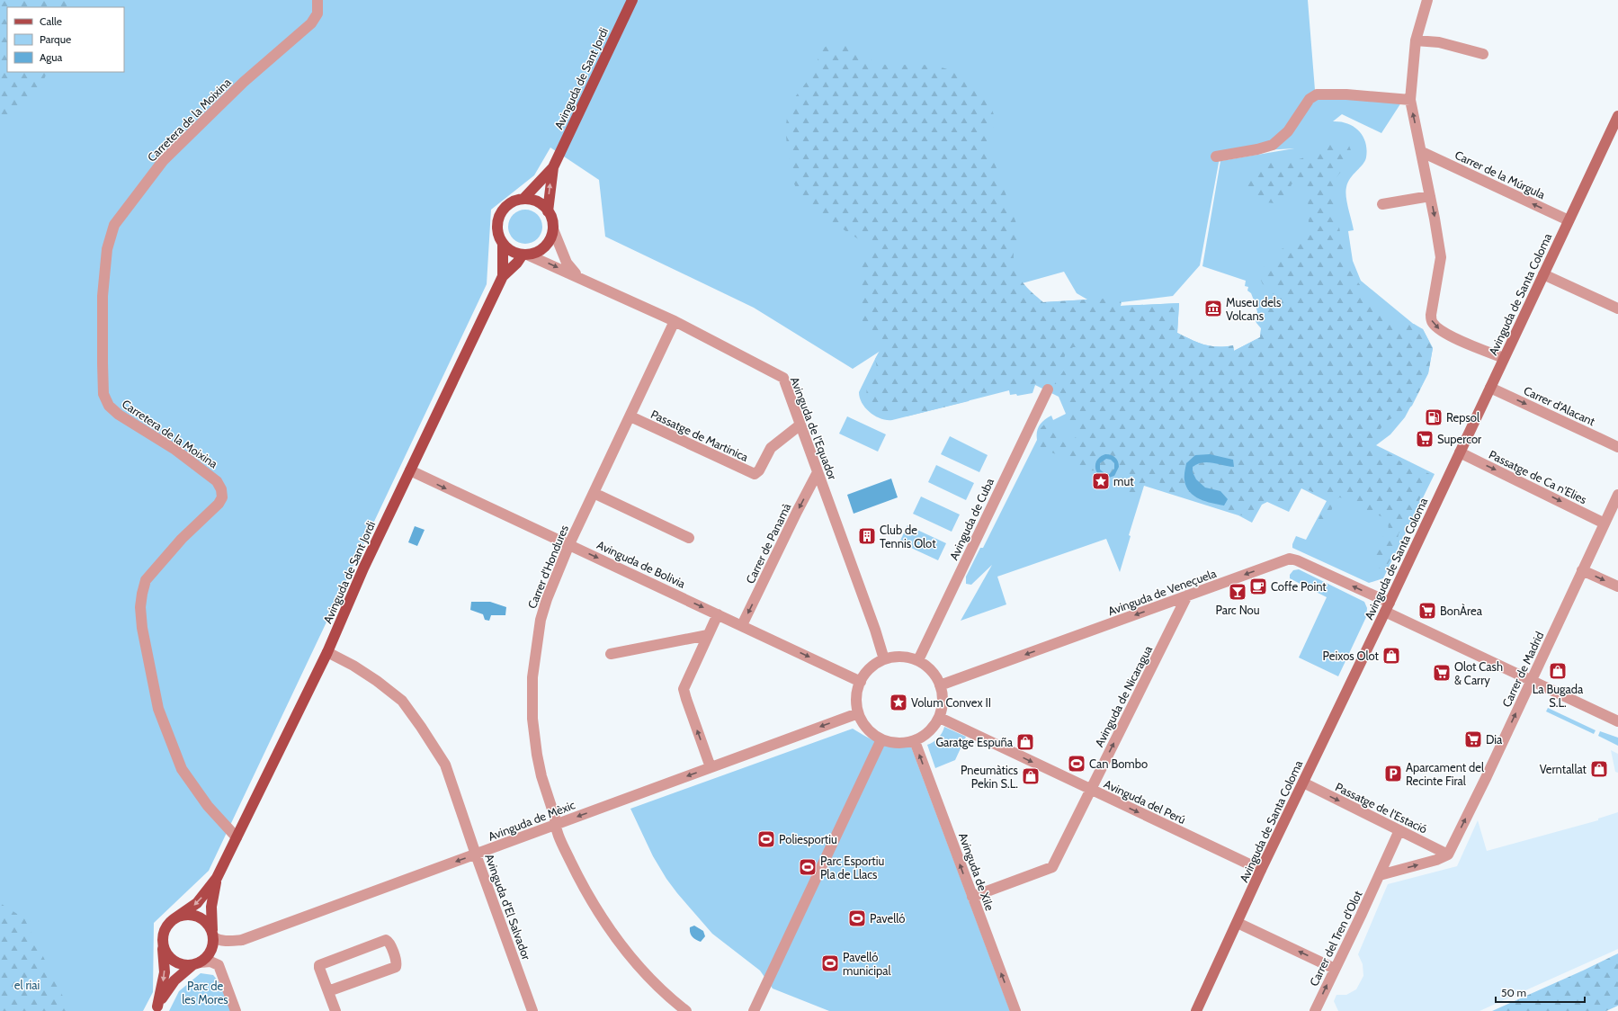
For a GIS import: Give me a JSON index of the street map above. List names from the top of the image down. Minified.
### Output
{"streets":{"main road":["Avinguda de Sant Jordi","Avinguda de Santa Coloma"],"street":["Carretera de la Moixina","Carrer de la Múrgula","Carrer d'Alacant","Avinguda de l'Equador","Passatge de Martinica","Passatge de Ca n'Elies","Avinguda de Cuba","Carrer de Panamà","Avinguda de Bolivia","Carrer d'Hondures","Avinguda de Veneçuela","Carrer de Madrid","Avinguda de Nicaragua","Avinguda del Perú","Passatge de l'Estació","Avinguda de Mèxic","Avinguda de Xile","Avinguda d'El Salvador","Carrer del Tren d'Olot"]},"crossings":[["Avinguda de Sant Jordi","Carretera de la Moixina"],["Avinguda de Sant Jordi","Avinguda de l'Equador"],["Avinguda de Sant Jordi","Avinguda de Bolivia"],["Avinguda de Sant Jordi","Avinguda de Mèxic"],["Avinguda de Sant Jordi","Avinguda d'El Salvador"],["Carrer de la Múrgula","Avinguda de Santa Coloma"],["Avinguda de Santa Coloma","Carrer d'Alacant"],["Avinguda de Santa Coloma","Passatge de Ca n'Elies"],["Avinguda de Santa Coloma","Avinguda de Veneçuela"],["Avinguda de Santa Coloma","Avinguda del Perú"],["Avinguda de Santa Coloma","Passatge de l'Estació"],["Avinguda de l'Equador","Passatge de Martinica"],["Avinguda de l'Equador","Avinguda de Cuba"],["Avinguda de l'Equador","Carrer de Panamà"],["Avinguda de l'Equador","Avinguda de Bolivia"],["Avinguda de l'Equador","Carrer d'Hondures"],["Avinguda de l'Equador","Avinguda de Veneçuela"],["Avinguda de l'Equador","Avinguda del Perú"],["Avinguda de l'Equador","Avinguda de Mèxic"],["Avinguda de l'Equador","Avinguda de Xile"],["Passatge de Martinica","Carrer d'Hondures"],["Passatge de Ca n'Elies","Carrer de Madrid"],["Avinguda de Cuba","Avinguda de Bolivia"],["Avinguda de Cuba","Avinguda de Veneçuela"],["Avinguda de Cuba","Avinguda del Perú"],["Avinguda de Cuba","Avinguda de Mèxic"],["Avinguda de Cuba","Avinguda de Xile"],["Carrer de Panamà","Avinguda de Bolivia"],["Avinguda de Bolivia","Carrer d'Hondures"],["Avinguda de Bolivia","Avinguda de Veneçuela"],["Avinguda de Bolivia","Avinguda del Perú"],["Avinguda de Bolivia","Avinguda de Mèxic"],["Avinguda de Bolivia","Avinguda de Xile"],["Carrer d'Hondures","Avinguda de Mèxic"],["Avinguda de Veneçuela","Carrer de Madrid"],["Avinguda de Veneçuela","Avinguda de Nicaragua"],["Avinguda de Veneçuela","Avinguda del Perú"],["Avinguda de Veneçuela","Avinguda de Mèxic"],["Avinguda de Veneçuela","Avinguda de Xile"],["Carrer de Madrid","Passatge de l'Estació"],["Avinguda de Nicaragua","Avinguda del Perú"],["Avinguda de Nicaragua","Avinguda de Xile"],["Avinguda del Perú","Avinguda de Mèxic"],["Avinguda del Perú","Avinguda de Xile"],["Passatge de l'Estació","Carrer del Tren d'Olot"],["Avinguda de Mèxic","Avinguda de Xile"],["Avinguda de Mèxic","Avinguda d'El Salvador"]],"one_way":["Carrer de la Múrgula","Carrer d'Alacant","Passatge de Ca n'Elies","Carrer de Panamà","Avinguda de Bolivia","Avinguda de Veneçuela","Carrer de Madrid","Avinguda de Nicaragua","Avinguda del Perú","Passatge de l'Estació","Avinguda de Mèxic","Avinguda de Xile"],"parks":["el riai","Parc de les Mores"],"places":{"museum":["Museu dels Volcans"],"fuel station":["Repsol"],"supermarket":["Supercor","BonÀrea","Olot Cash & Carry","Dia"],"place":["mut","Volum Convex II"],"building":["Club de Tennis Olot"],"cafe":["Coffe Point"],"bar":["Parc Nou"],"shop":["Peixos Olot","La Bugada S.L.","Garatge Espuña","Verntallat","Pneumàtics Pekin S.L."],"sports":["Can Bombo","Poliesportiu","Parc Esportiu Pla de Llacs","Pavelló","Pavelló municipal"],"parking":["Aparcament del Recinte Firal"]},"legend":["Calle","Parque","Agua"],"scale_bar":"50 m"}
